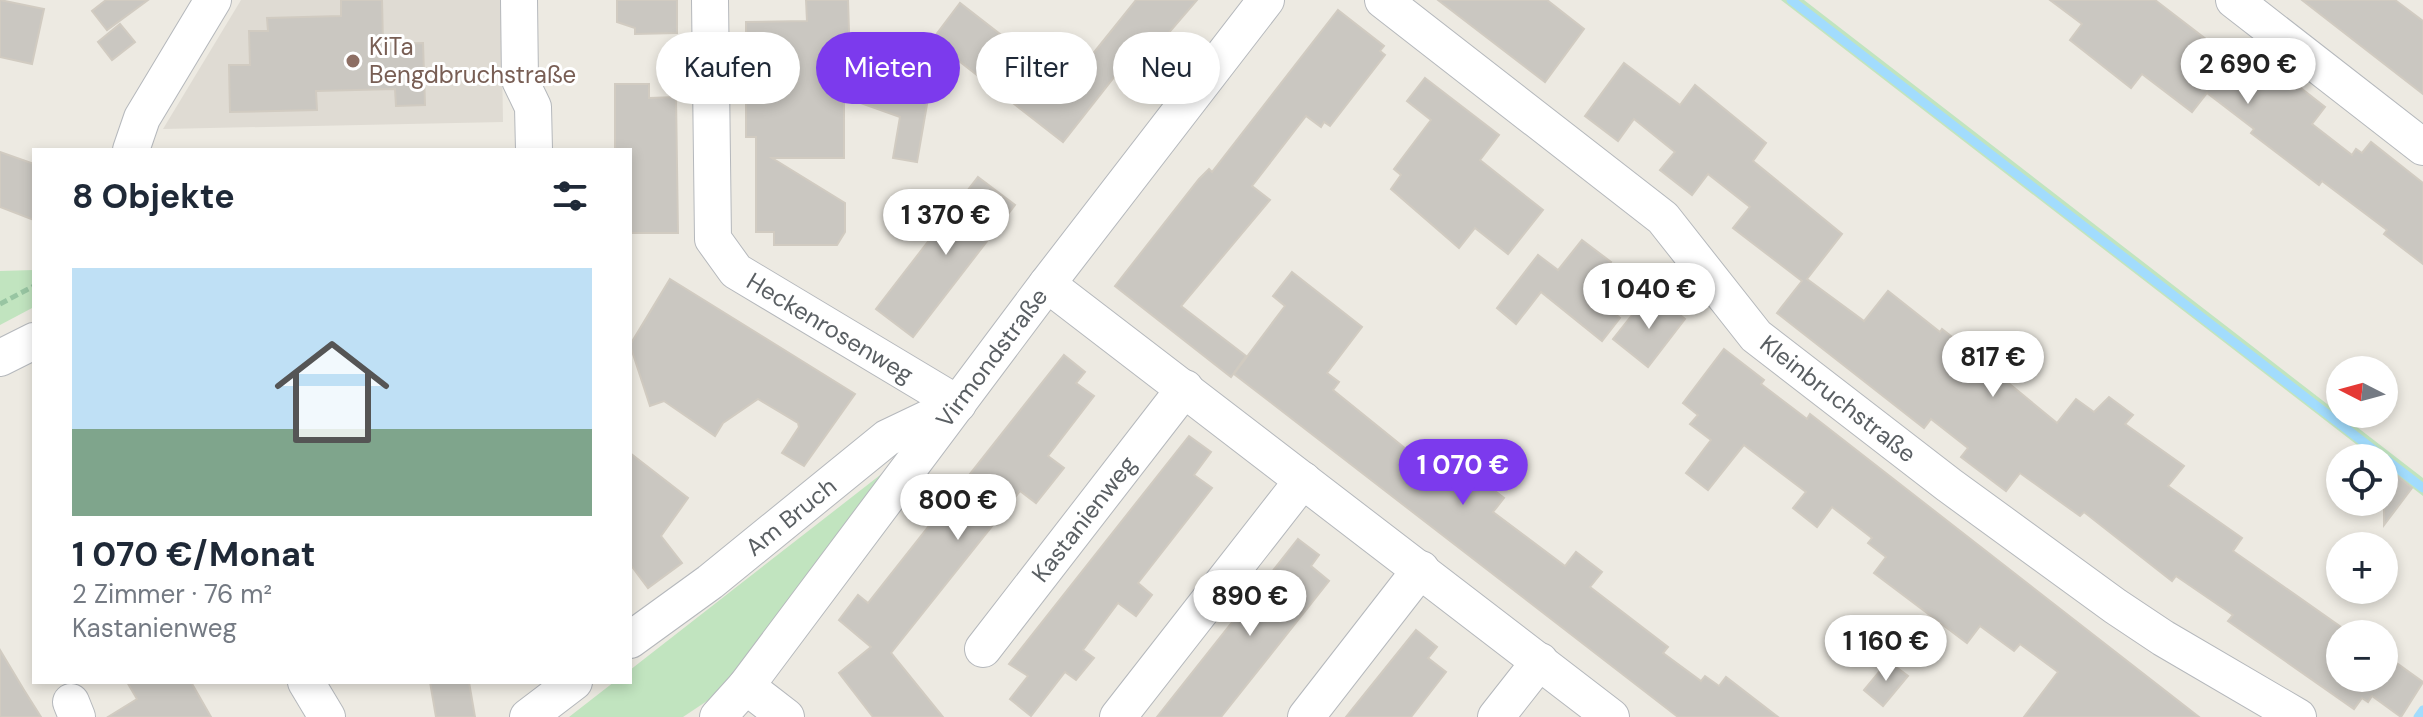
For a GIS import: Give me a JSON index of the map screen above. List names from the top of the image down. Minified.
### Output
{"streets":{"street":["Heckenrosenweg","Virmondstraße","Kleinbruchstraße","Am Bruch","Kastanienweg"]},"crossings":[["Heckenrosenweg","Virmondstraße"],["Heckenrosenweg","Am Bruch"],["Virmondstraße","Am Bruch"]],"places":["KiTa Bengdbruchstraße"],"north":"left","page":{"chip":["Kaufen","Mieten","Filter","Neu"],"price":["2 690 €","1 370 €","1 040 €","817 €","1 070 €","800 €","890 €","1 160 €"],"heading":"8 Objekte","list":[{"name":"1 070 €/Monat","note":"2 Zimmer · 76 m² · Kastanienweg"}],"map_buttons":["+","−"]}}
